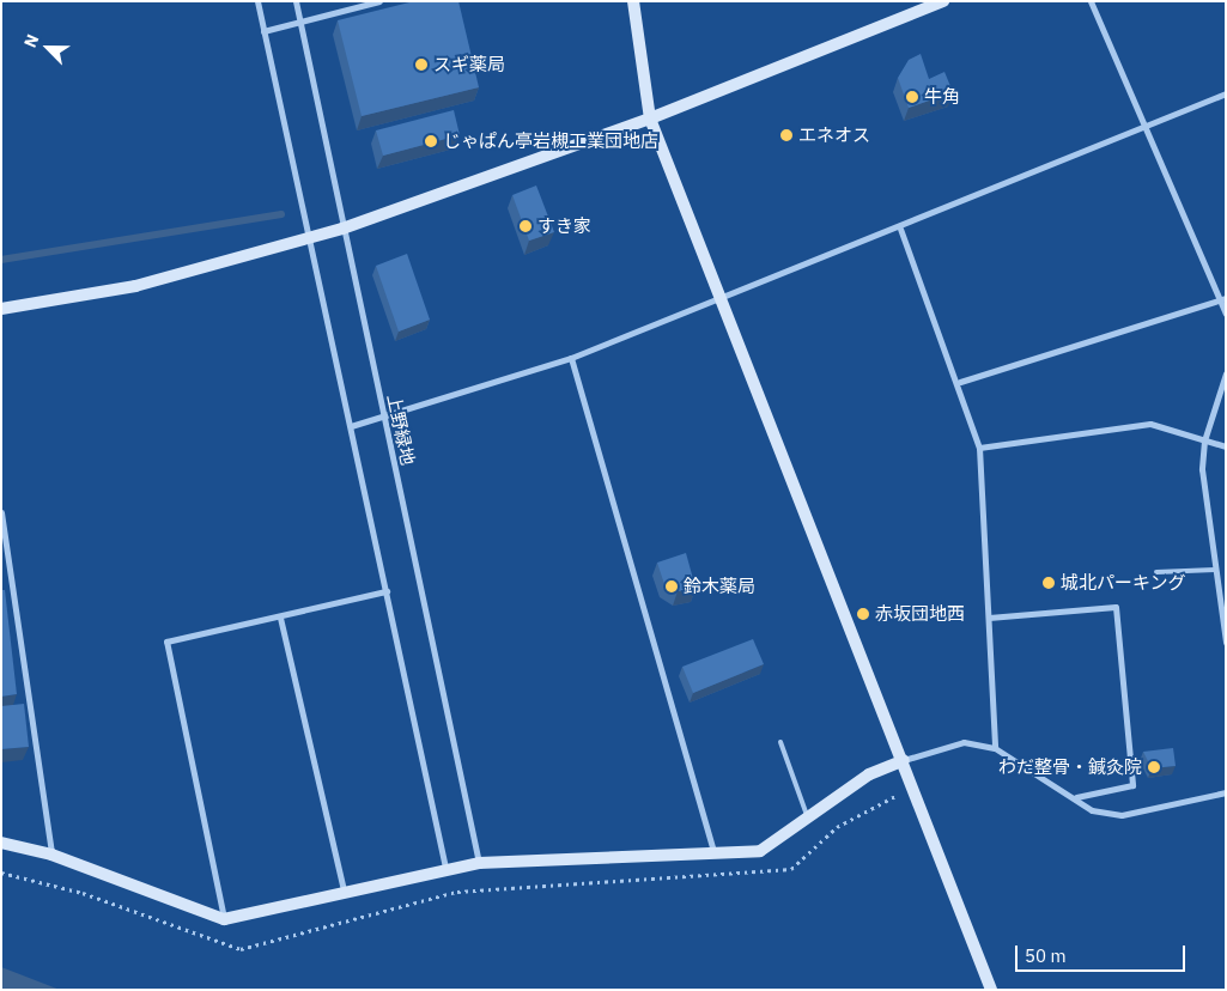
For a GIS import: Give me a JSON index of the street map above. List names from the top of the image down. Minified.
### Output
{"streets":{"street":["上野緑地"]},"places":["スギ薬局","牛角","エネオス","じゃぱん亭岩槻工業団地店","すき家","城北パーキング","鈴木薬局","赤坂団地西","わだ整骨・鍼灸院"],"scale_bar":"50 m","north":"top left"}
